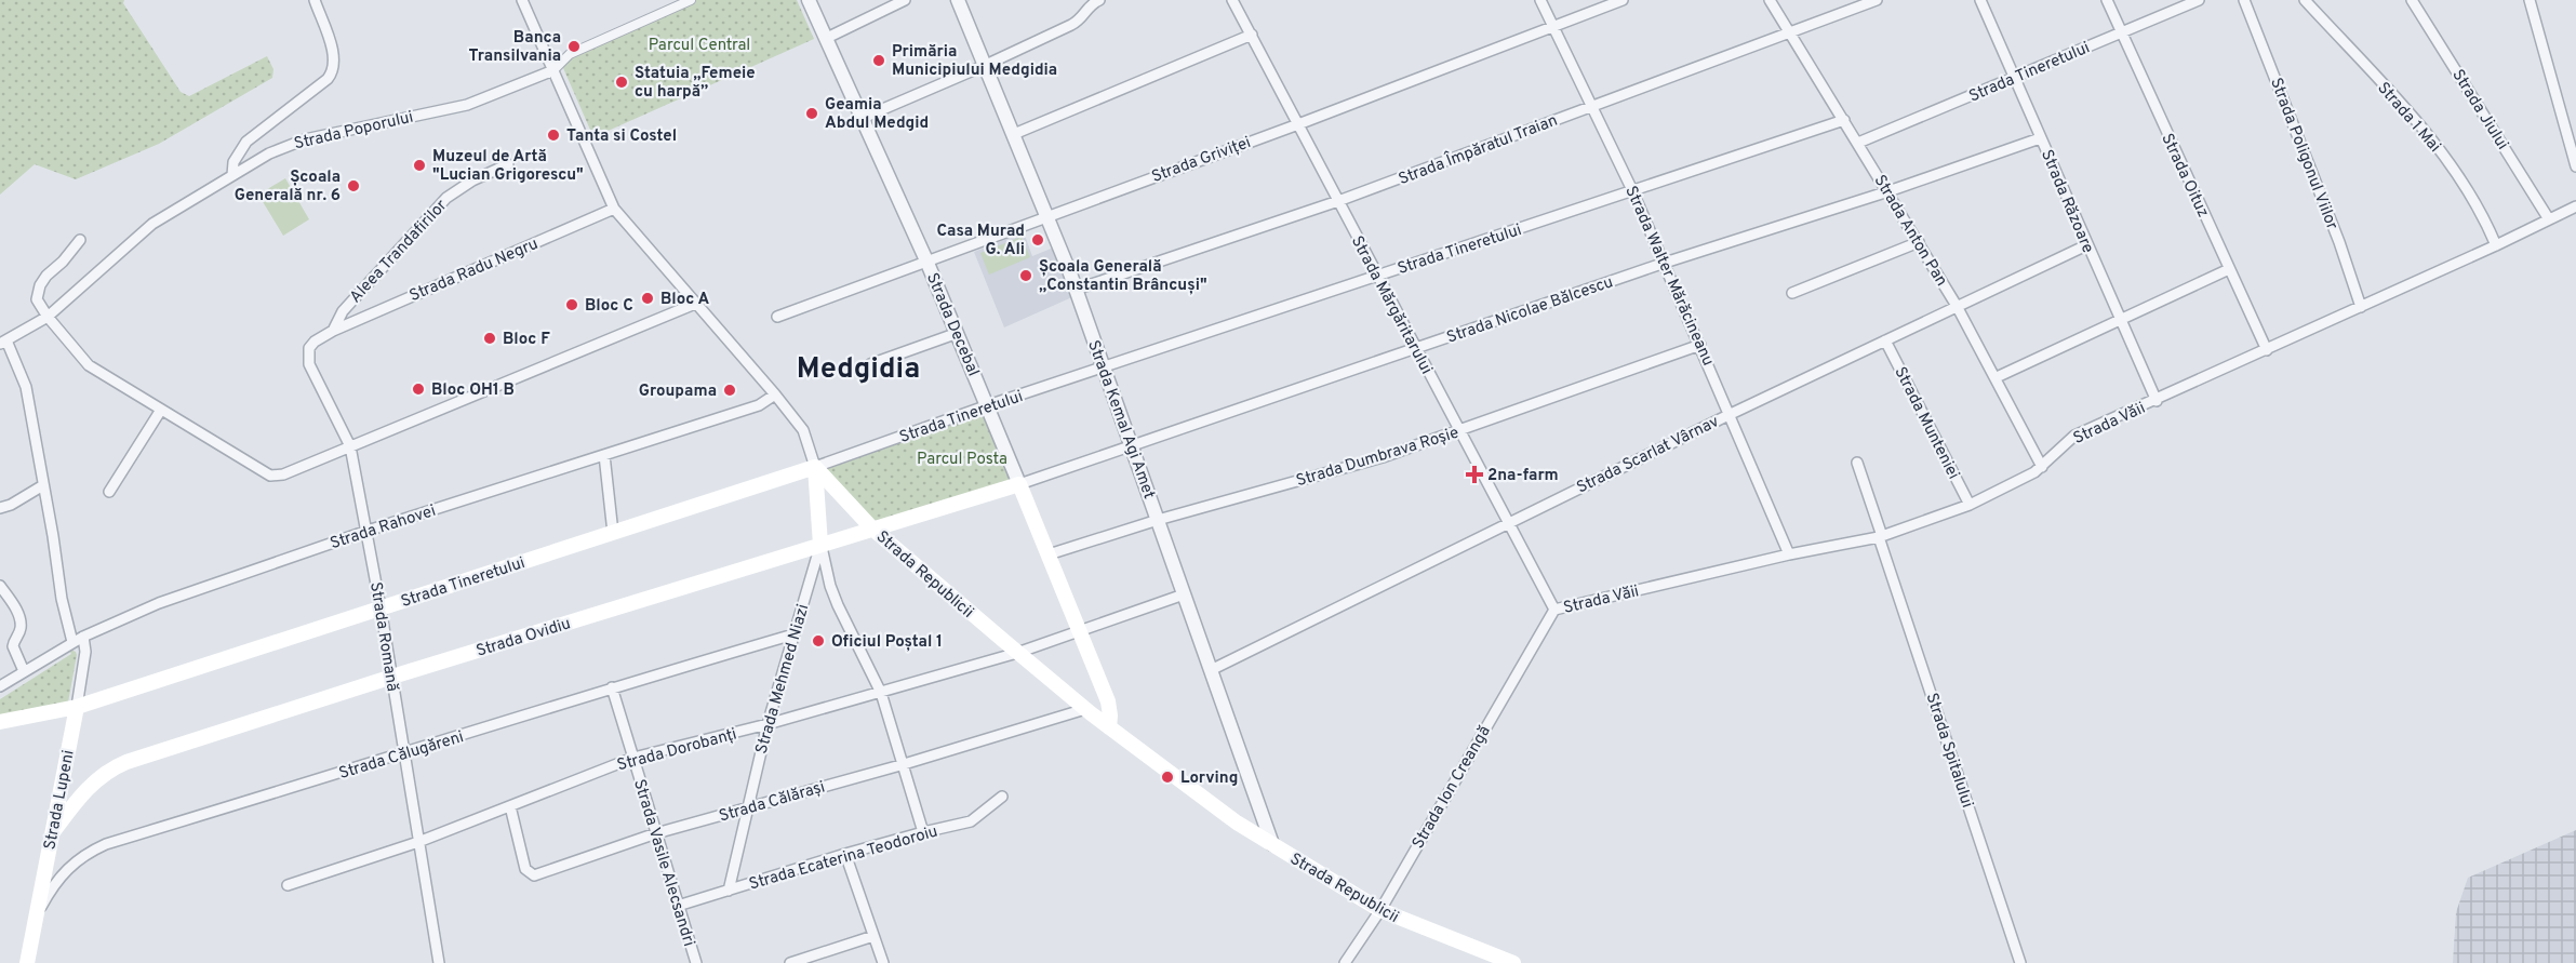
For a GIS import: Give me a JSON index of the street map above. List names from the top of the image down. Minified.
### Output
{"streets":{"main road":["Strada Tineretului","Strada Decebal","Strada Republicii","Strada Ovidiu","Strada Mehmed Niazi","Strada Lupeni"],"street":["Strada Jiului","Strada 1 Mai","Strada Poporului","Strada Împăratul Traian","Strada Poligonul Viilor","Strada Griviței","Strada Oituz","Strada Răzoare","Strada Anton Pan","Aleea Trandafirilor","Strada Radu Negru","Strada Walter Mărăcineanu","Strada Mărgăritarului","Strada Nicolae Bălcescu","Strada Kemal Agi Amet","Strada Munteniei","Strada Văii","Strada Scarlat Vârnav","Strada Dumbrava Roșie","Strada Rahovei","Strada Romană","Strada Dorobanți","Strada Spitalului","Strada Călugăreni","Strada Ion Creangă","Strada Călărași","Strada Ecaterina Teodoroiu","Strada Vasile Alecsandri"]},"crossings":[["Strada Tineretului","Strada Oituz"],["Strada Tineretului","Strada Răzoare"],["Strada Tineretului","Strada Anton Pan"],["Strada Tineretului","Strada Walter Mărăcineanu"],["Strada Tineretului","Strada Mărgăritarului"],["Strada Tineretului","Strada Decebal"],["Strada Tineretului","Strada Kemal Agi Amet"],["Strada Tineretului","Strada Republicii"],["Strada Tineretului","Strada Romană"],["Strada Tineretului","Strada Mehmed Niazi"],["Strada Tineretului","Strada Lupeni"],["Strada Jiului","Strada Văii"],["Strada 1 Mai","Strada Văii"],["Strada Poporului","Strada Republicii"],["Strada Împăratul Traian","Strada Anton Pan"],["Strada Împăratul Traian","Strada Walter Mărăcineanu"],["Strada Împăratul Traian","Strada Mărgăritarului"],["Strada Împăratul Traian","Strada Kemal Agi Amet"],["Strada Poligonul Viilor","Strada Văii"],["Strada Griviței","Strada Walter Mărăcineanu"],["Strada Griviței","Strada Mărgăritarului"],["Strada Griviței","Strada Decebal"],["Strada Griviței","Strada Kemal Agi Amet"],["Strada Oituz","Strada Văii"],["Strada Răzoare","Strada Nicolae Bălcescu"],["Strada Răzoare","Strada Văii"],["Strada Răzoare","Strada Scarlat Vârnav"],["Strada Anton Pan","Strada Nicolae Bălcescu"],["Strada Anton Pan","Strada Văii"],["Strada Anton Pan","Strada Scarlat Vârnav"],["Aleea Trandafirilor","Strada Radu Negru"],["Aleea Trandafirilor","Strada Romană"],["Strada Radu Negru","Strada Republicii"],["Strada Radu Negru","Strada Romană"],["Strada Walter Mărăcineanu","Strada Nicolae Bălcescu"],["Strada Walter Mărăcineanu","Strada Văii"],["Strada Walter Mărăcineanu","Strada Scarlat Vârnav"],["Strada Walter Mărăcineanu","Strada Dumbrava Roșie"],["Strada Mărgăritarului","Strada Nicolae Bălcescu"],["Strada Mărgăritarului","Strada Văii"],["Strada Mărgăritarului","Strada Scarlat Vârnav"],["Strada Mărgăritarului","Strada Dumbrava Roșie"],["Strada Mărgăritarului","Strada Ion Creangă"],["Strada Nicolae Bălcescu","Strada Decebal"],["Strada Nicolae Bălcescu","Strada Kemal Agi Amet"],["Strada Nicolae Bălcescu","Strada Ovidiu"],["Strada Decebal","Strada Dumbrava Roșie"],["Strada Decebal","Strada Republicii"],["Strada Decebal","Strada Ovidiu"],["Strada Decebal","Strada Dorobanți"],["Strada Kemal Agi Amet","Strada Scarlat Vârnav"],["Strada Kemal Agi Amet","Strada Dumbrava Roșie"],["Strada Kemal Agi Amet","Strada Republicii"],["Strada Kemal Agi Amet","Strada Dorobanți"],["Strada Munteniei","Strada Văii"],["Strada Munteniei","Strada Scarlat Vârnav"],["Strada Văii","Strada Spitalului"],["Strada Văii","Strada Ion Creangă"],["Strada Rahovei","Strada Republicii"],["Strada Rahovei","Strada Romană"],["Strada Rahovei","Strada Lupeni"],["Strada Republicii","Strada Ovidiu"],["Strada Republicii","Strada Mehmed Niazi"],["Strada Republicii","Strada Dorobanți"],["Strada Republicii","Strada Ion Creangă"],["Strada Republicii","Strada Călărași"],["Strada Romană","Strada Ovidiu"],["Strada Romană","Strada Dorobanți"],["Strada Romană","Strada Călugăreni"],["Strada Ovidiu","Strada Mehmed Niazi"],["Strada Ovidiu","Strada Lupeni"],["Strada Mehmed Niazi","Strada Dorobanți"],["Strada Mehmed Niazi","Strada Călugăreni"],["Strada Mehmed Niazi","Strada Călărași"],["Strada Mehmed Niazi","Strada Ecaterina Teodoroiu"],["Strada Dorobanți","Strada Călărași"],["Strada Dorobanți","Strada Vasile Alecsandri"],["Strada Călugăreni","Strada Lupeni"],["Strada Călugăreni","Strada Vasile Alecsandri"],["Strada Călărași","Strada Vasile Alecsandri"],["Strada Ecaterina Teodoroiu","Strada Vasile Alecsandri"]],"districts":["Medgidia"],"parks":["Parcul Central","Parcul Posta"],"places":{"other":["Banca Transilvania","Primăria Municipiului Medgidia","Statuia „Femeie cu harpă”","Geamia Abdul Medgid","Tanta si Costel","Muzeul de Artă \"Lucian Grigorescu\"","Școala Generală nr. 6","Casa Murad G. Ali","Școala Generală „Constantin Brâncuși\"","Bloc A","Bloc C","Bloc F","Bloc OH1 B","Groupama","Oficiul Poștal 1","Lorving"],"health":["2na-farm"]}}
